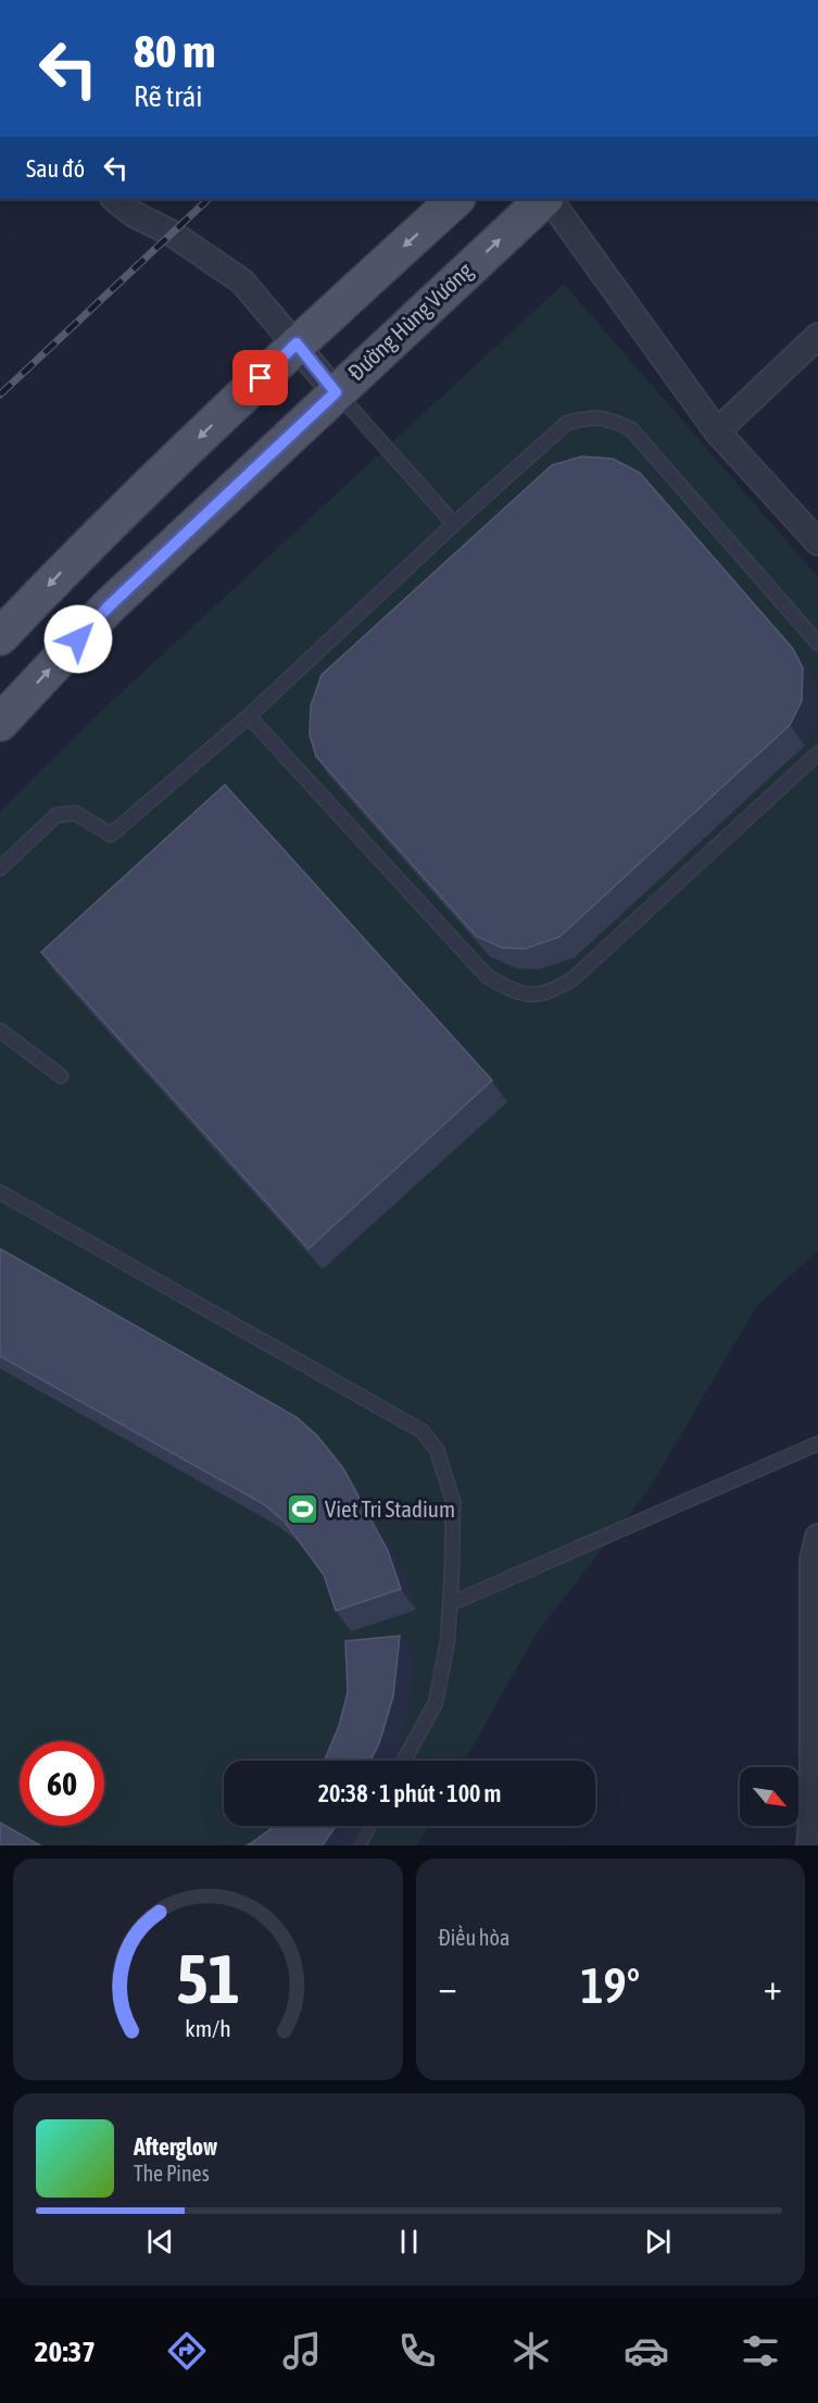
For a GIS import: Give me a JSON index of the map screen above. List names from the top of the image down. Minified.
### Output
{"streets":{"main road":["Đường Hùng Vương"]},"places":{"sports":["Viet Tri Stadium"]},"north":"bottom right","page":{"turn":["80 m","Rẽ trái"],"then":"Sau đó","limit":"60","trip":"20:38 · 1 phút · 100 m","tile":"Điều hòa","heat":["−","19°","+"],"song":["Afterglow","The Pines"],"tabs":"20:37","gauge":["51","km/h"]}}
